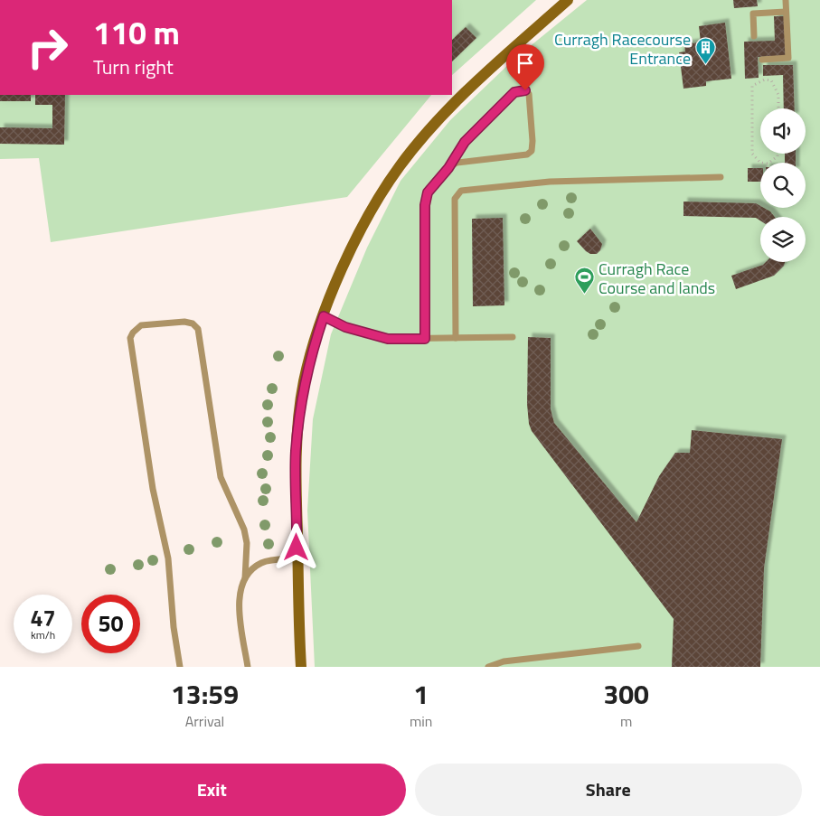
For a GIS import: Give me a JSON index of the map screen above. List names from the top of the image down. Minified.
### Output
{"places":{"building":["Curragh Racecourse Entrance"],"sports":["Curragh Race Course and lands"]},"page":{"turn":["110 m","Turn right"],"speed":"47 km/h","limit":"50","eta":["13:59","Arrival","1","min","300","m"],"buttons":["Exit","Share"]}}
